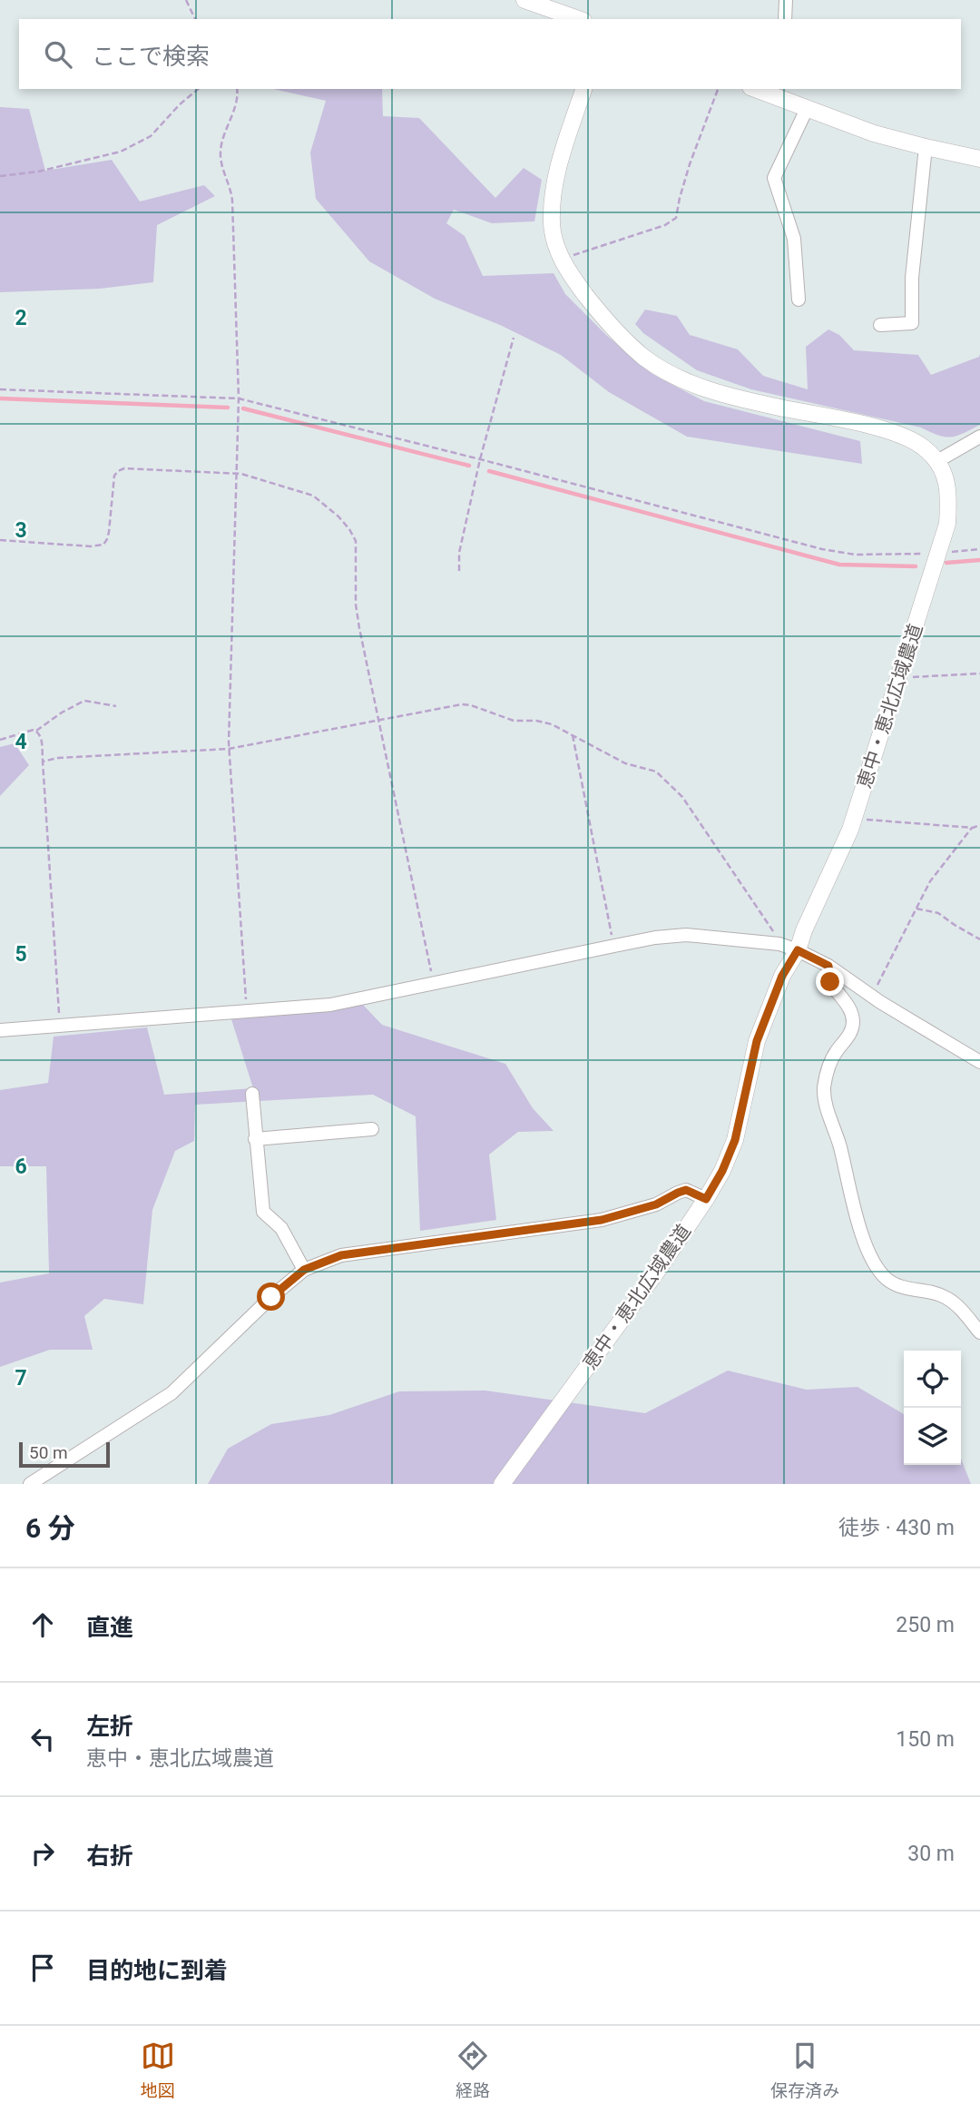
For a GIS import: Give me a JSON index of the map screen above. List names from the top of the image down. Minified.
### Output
{"streets":{"street":["恵中・恵北広域農道"]},"scale_bar":"50 m","page":{"search":"ここで検索","scale":"50 m","heading":["6 分","徒歩 · 430 m"],"list":[["直進","250 m"],["左折","恵中・恵北広域農道","150 m"],["右折","30 m"],"目的地に到着"],"nav":["地図","経路","保存済み"]},"grid":{"rows":["2","3","4","5","6","7"]}}
